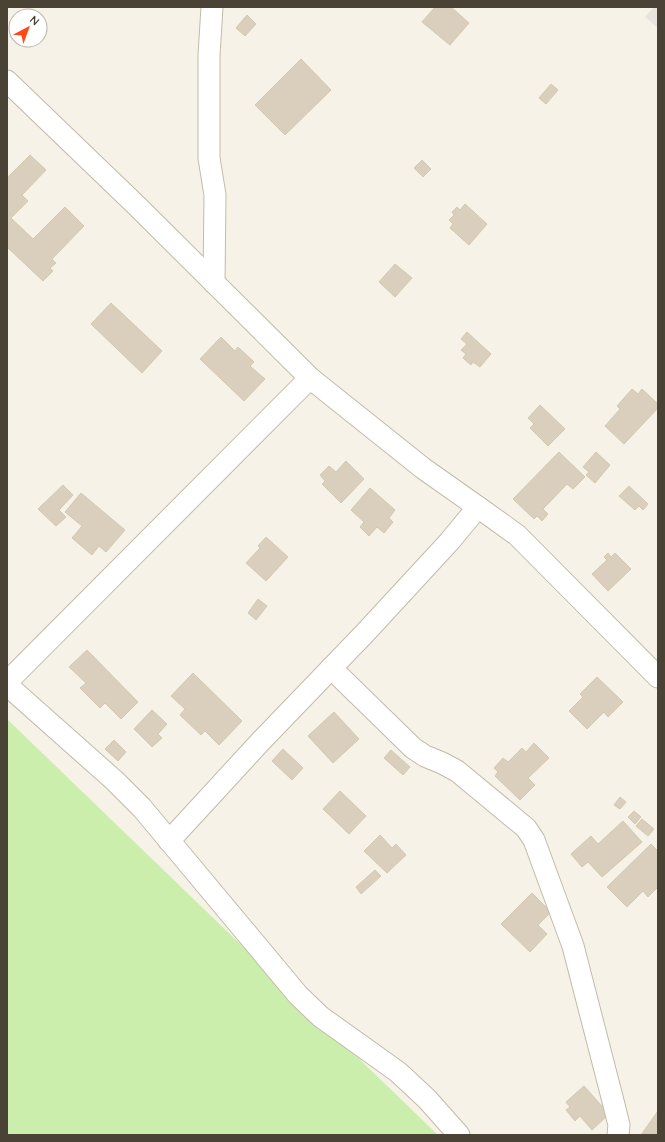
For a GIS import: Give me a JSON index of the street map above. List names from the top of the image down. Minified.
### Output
{"north":"top right"}
